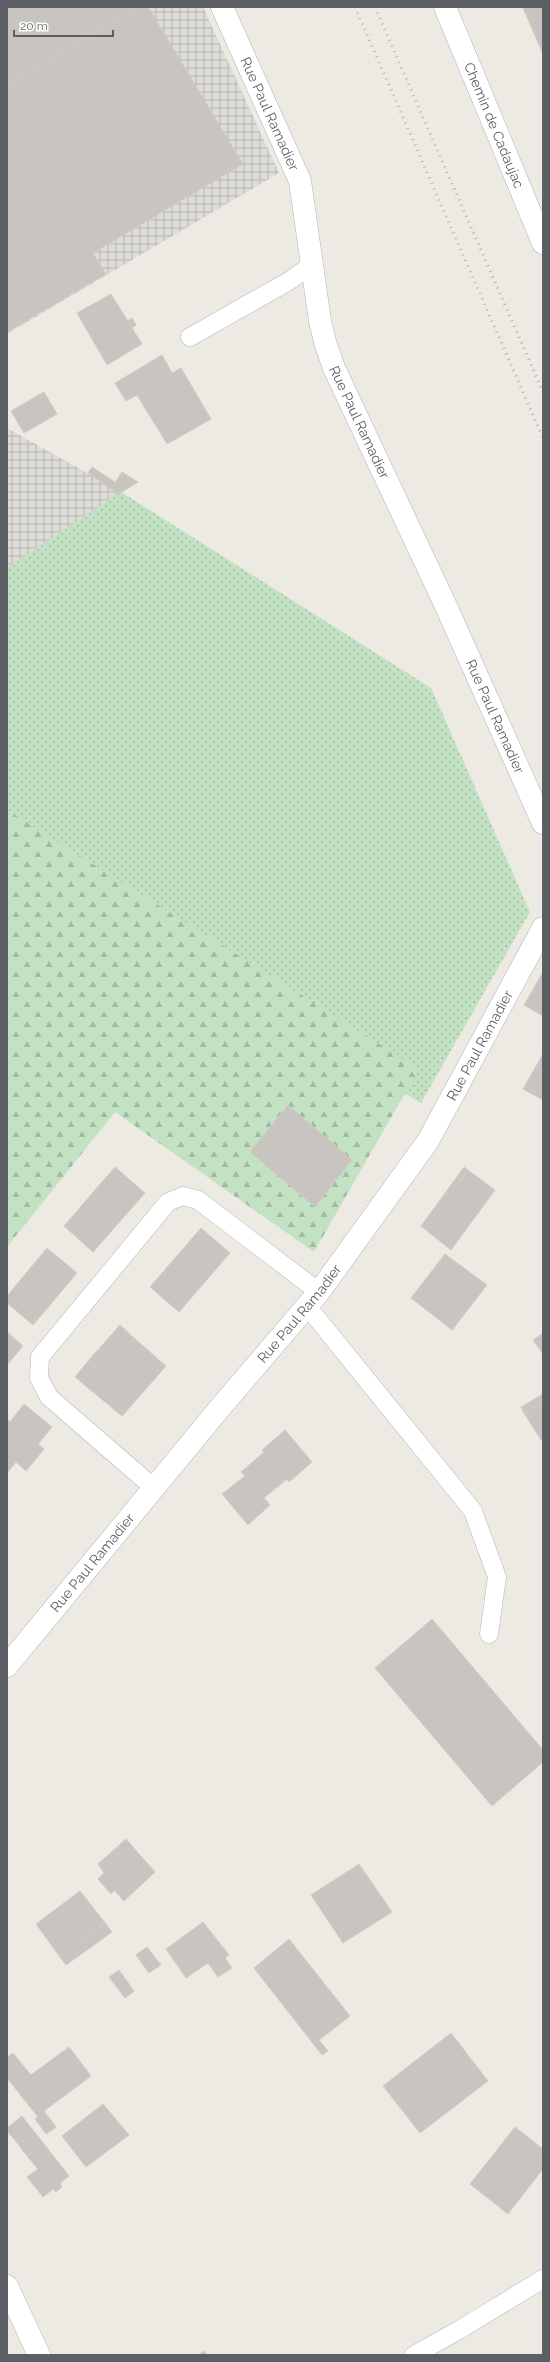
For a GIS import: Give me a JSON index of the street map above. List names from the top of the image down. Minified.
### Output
{"streets":{"street":["Rue Paul Ramadier","Chemin de Cadaujac"]},"scale_bar":"20 m"}
